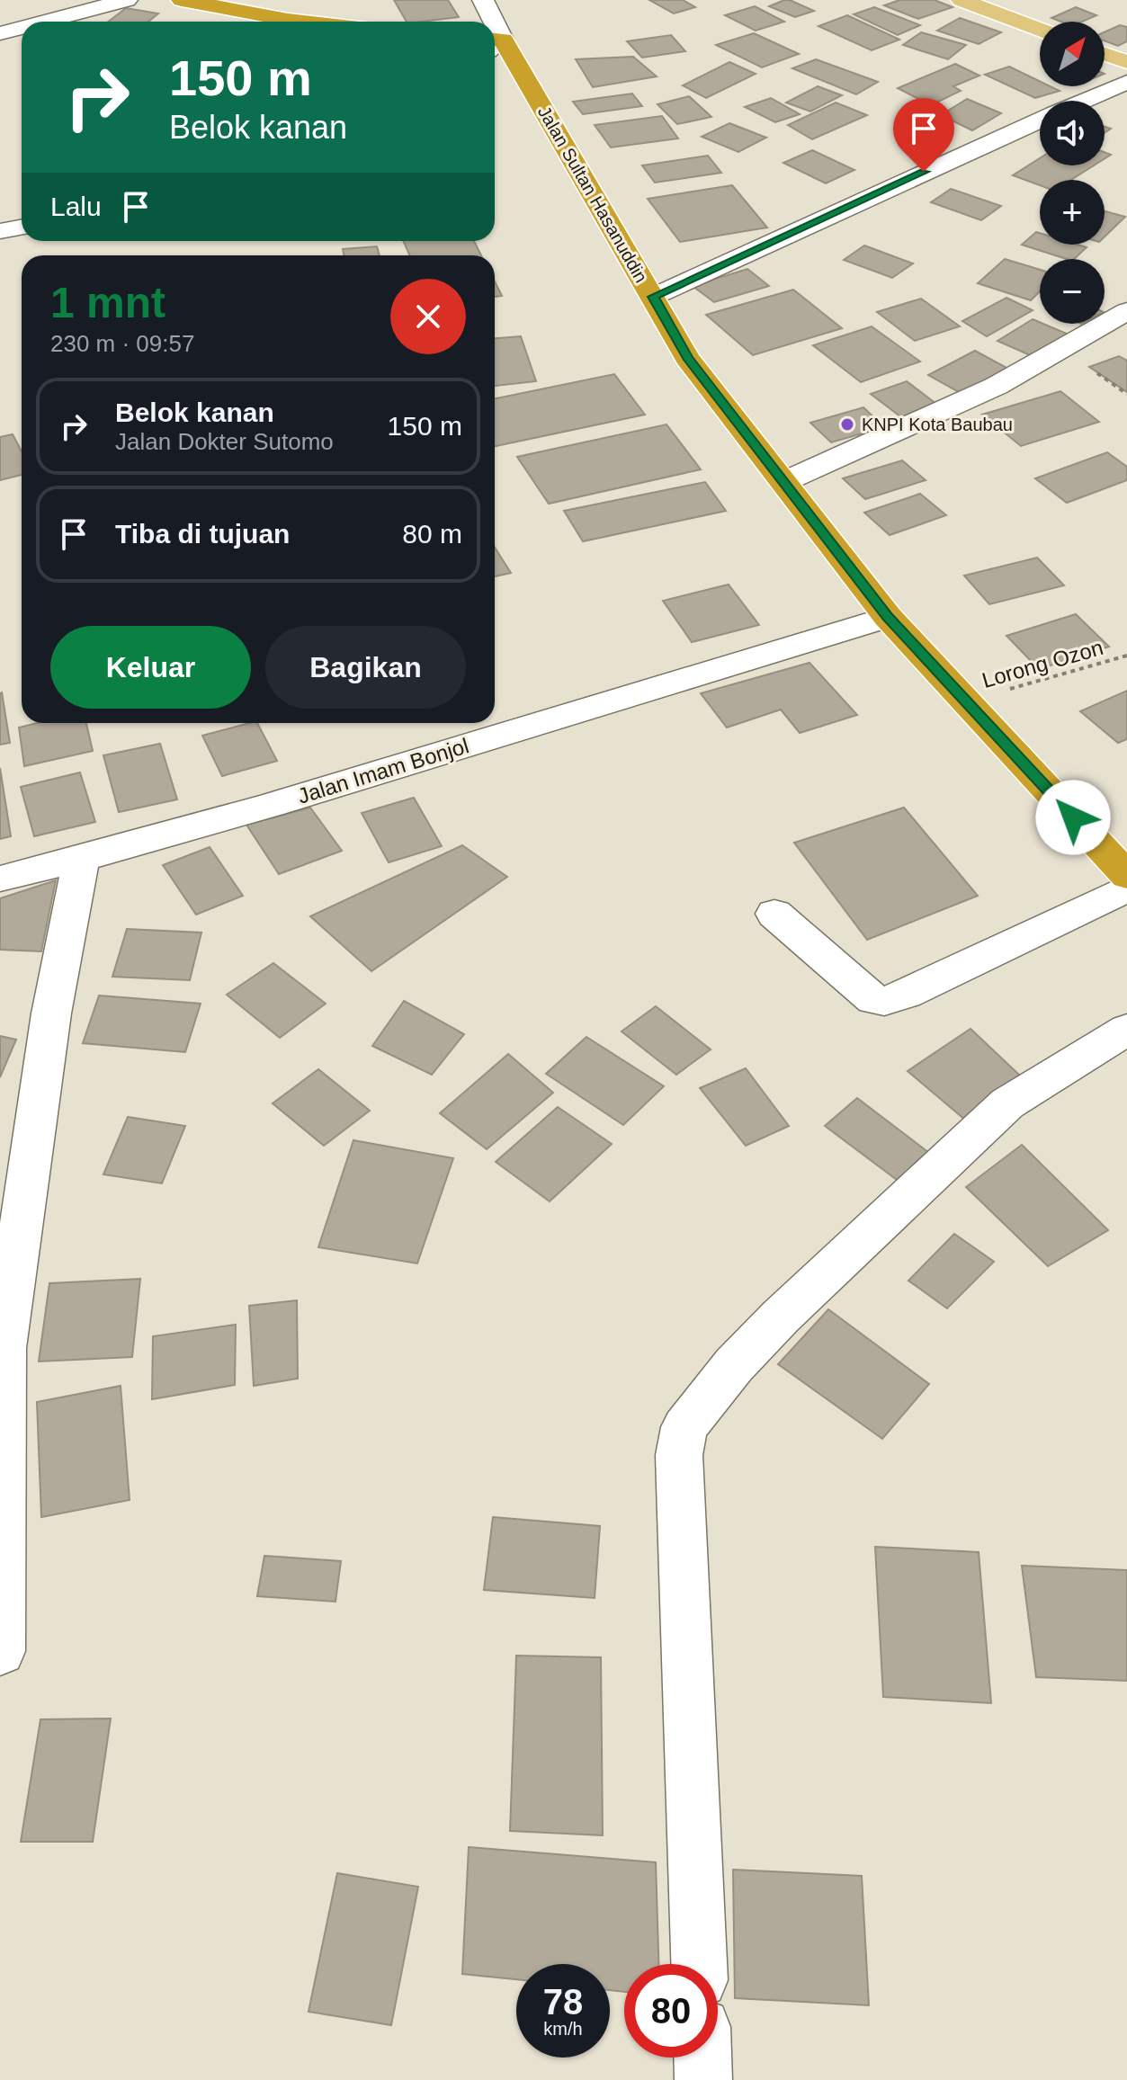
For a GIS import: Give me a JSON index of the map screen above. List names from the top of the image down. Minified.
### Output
{"streets":{"highway":["Jalan Sultan Hasanuddin"],"street":["Jalan Imam Bonjol"],"path":["Lorong Ozon"]},"crossings":[["Jalan Sultan Hasanuddin","Lorong Ozon"],["Jalan Sultan Hasanuddin","Jalan Imam Bonjol"]],"places":["KNPI Kota Baubau"],"north":"top right","page":{"map_buttons":["+","−"],"turn":["150 m","Belok kanan"],"then":"Lalu","heading":["1 mnt","230 m · 09:57"],"list":[{"name":"Belok kanan","note":"Jalan Dokter Sutomo","value":"150 m"},{"name":"Tiba di tujuan","value":"80 m"}],"buttons":["Keluar","Bagikan"],"speed":"78 km/h","limit":"80"}}
